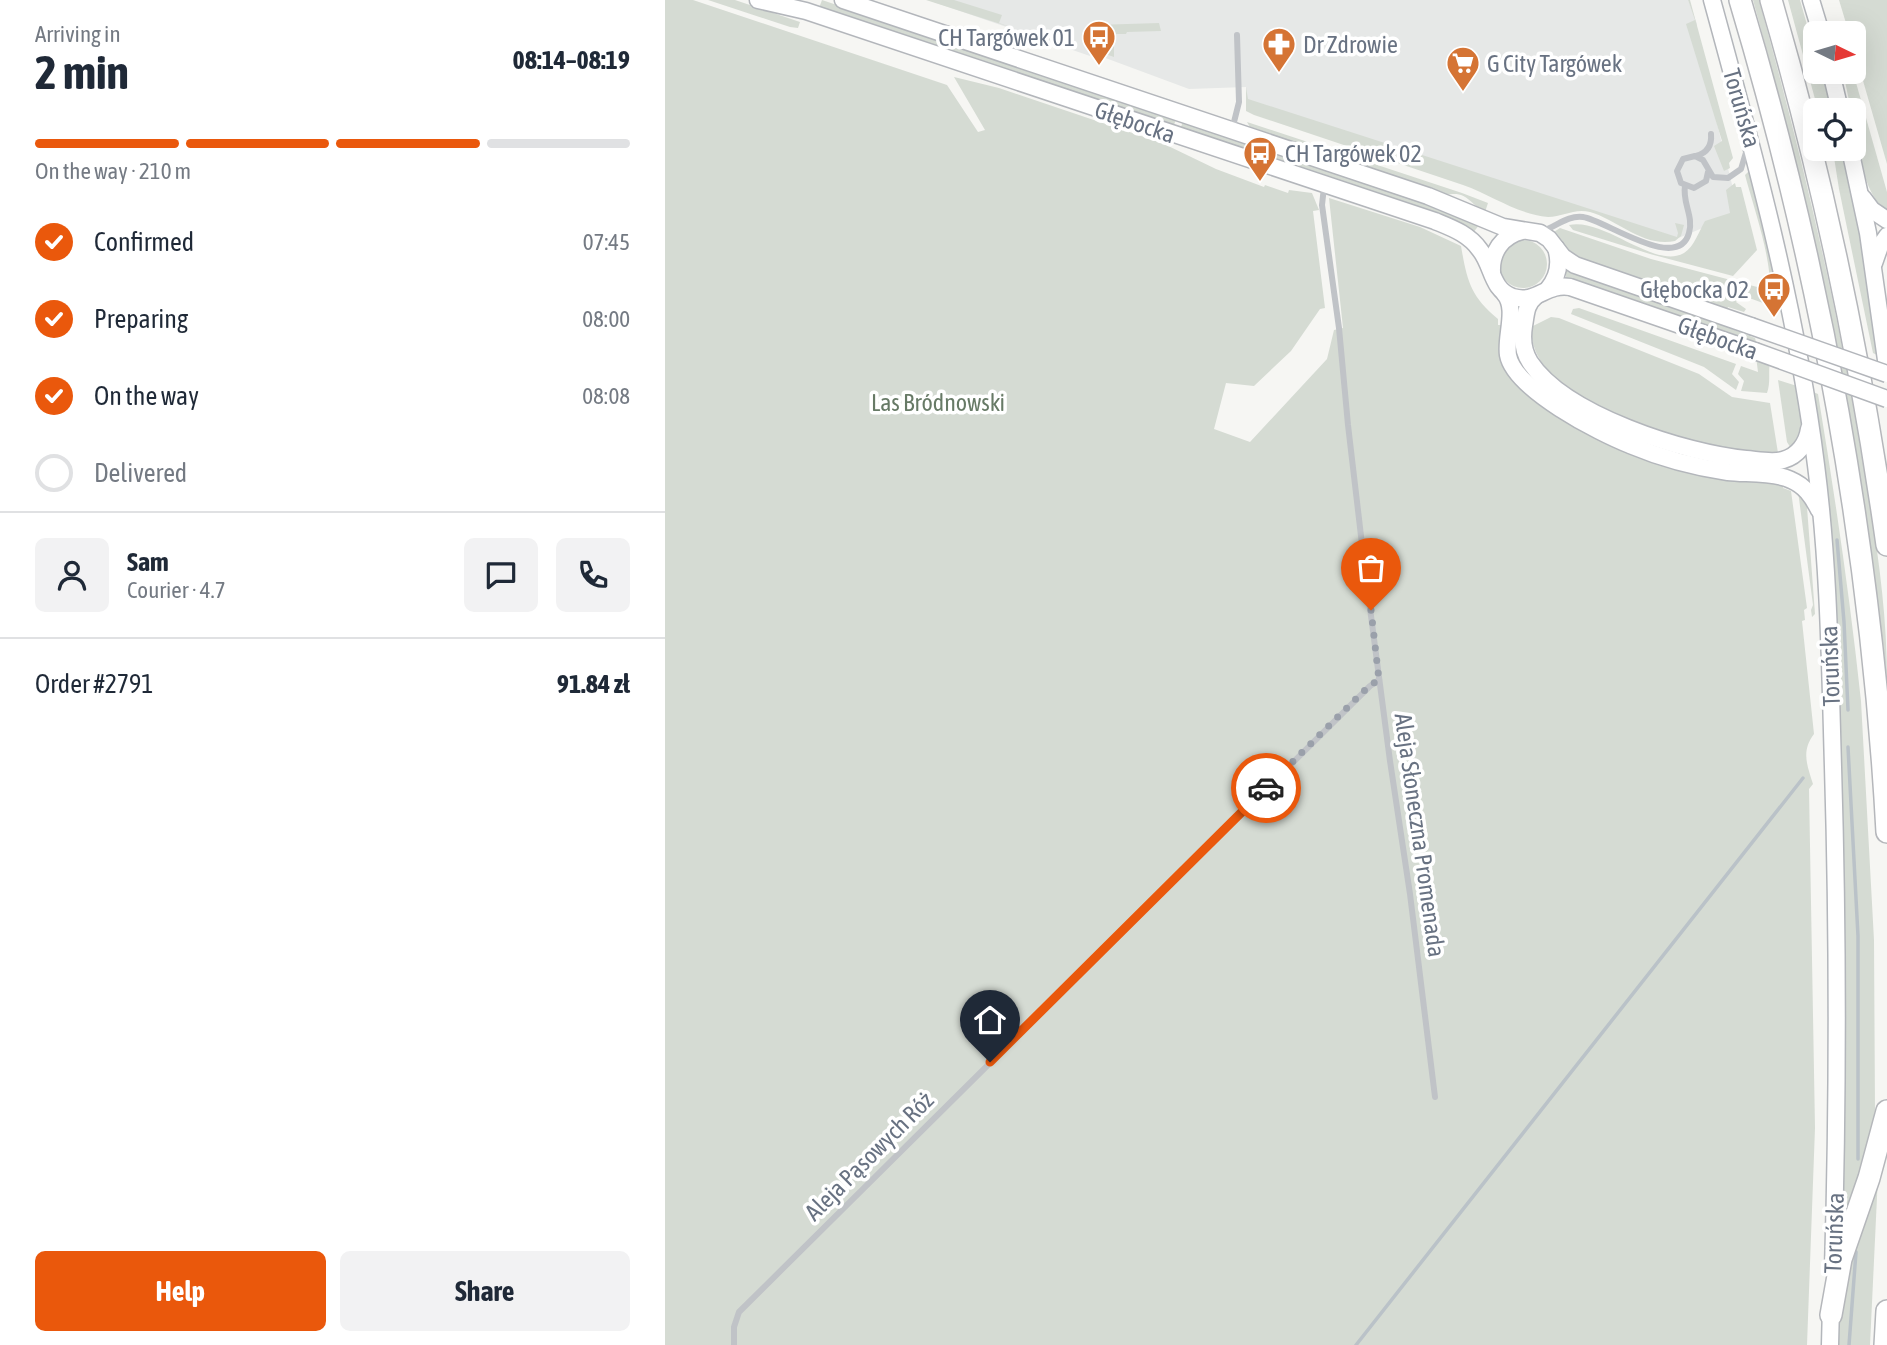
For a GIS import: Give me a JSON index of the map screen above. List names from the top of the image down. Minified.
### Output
{"streets":{"highway":["Toruńska"],"street":["Głębocka"],"lane":["Aleja Słoneczna Promenada","Aleja Pąsowych Róż"]},"crossings":[["Głębocka","Aleja Słoneczna Promenada"],["Aleja Słoneczna Promenada","Aleja Pąsowych Róż"]],"parks":["Las Bródnowski"],"places":{"bus stop":["CH Targówek 01","CH Targówek 02","Głębocka 02"],"pharmacy":["Dr Zdrowie"],"supermarket":["G City Targówek"]},"north":"right","page":{"heading":["2 min","Arriving in","08:14–08:19"],"panel":["Sam","Courier · 4.7","Order #2791","91.84 zł"],"bar":"On the way · 210 m","list":[["Confirmed","07:45"],["Preparing","08:00"],["On the way","08:08"],"Delivered"],"buttons":["Help","Share"]}}
